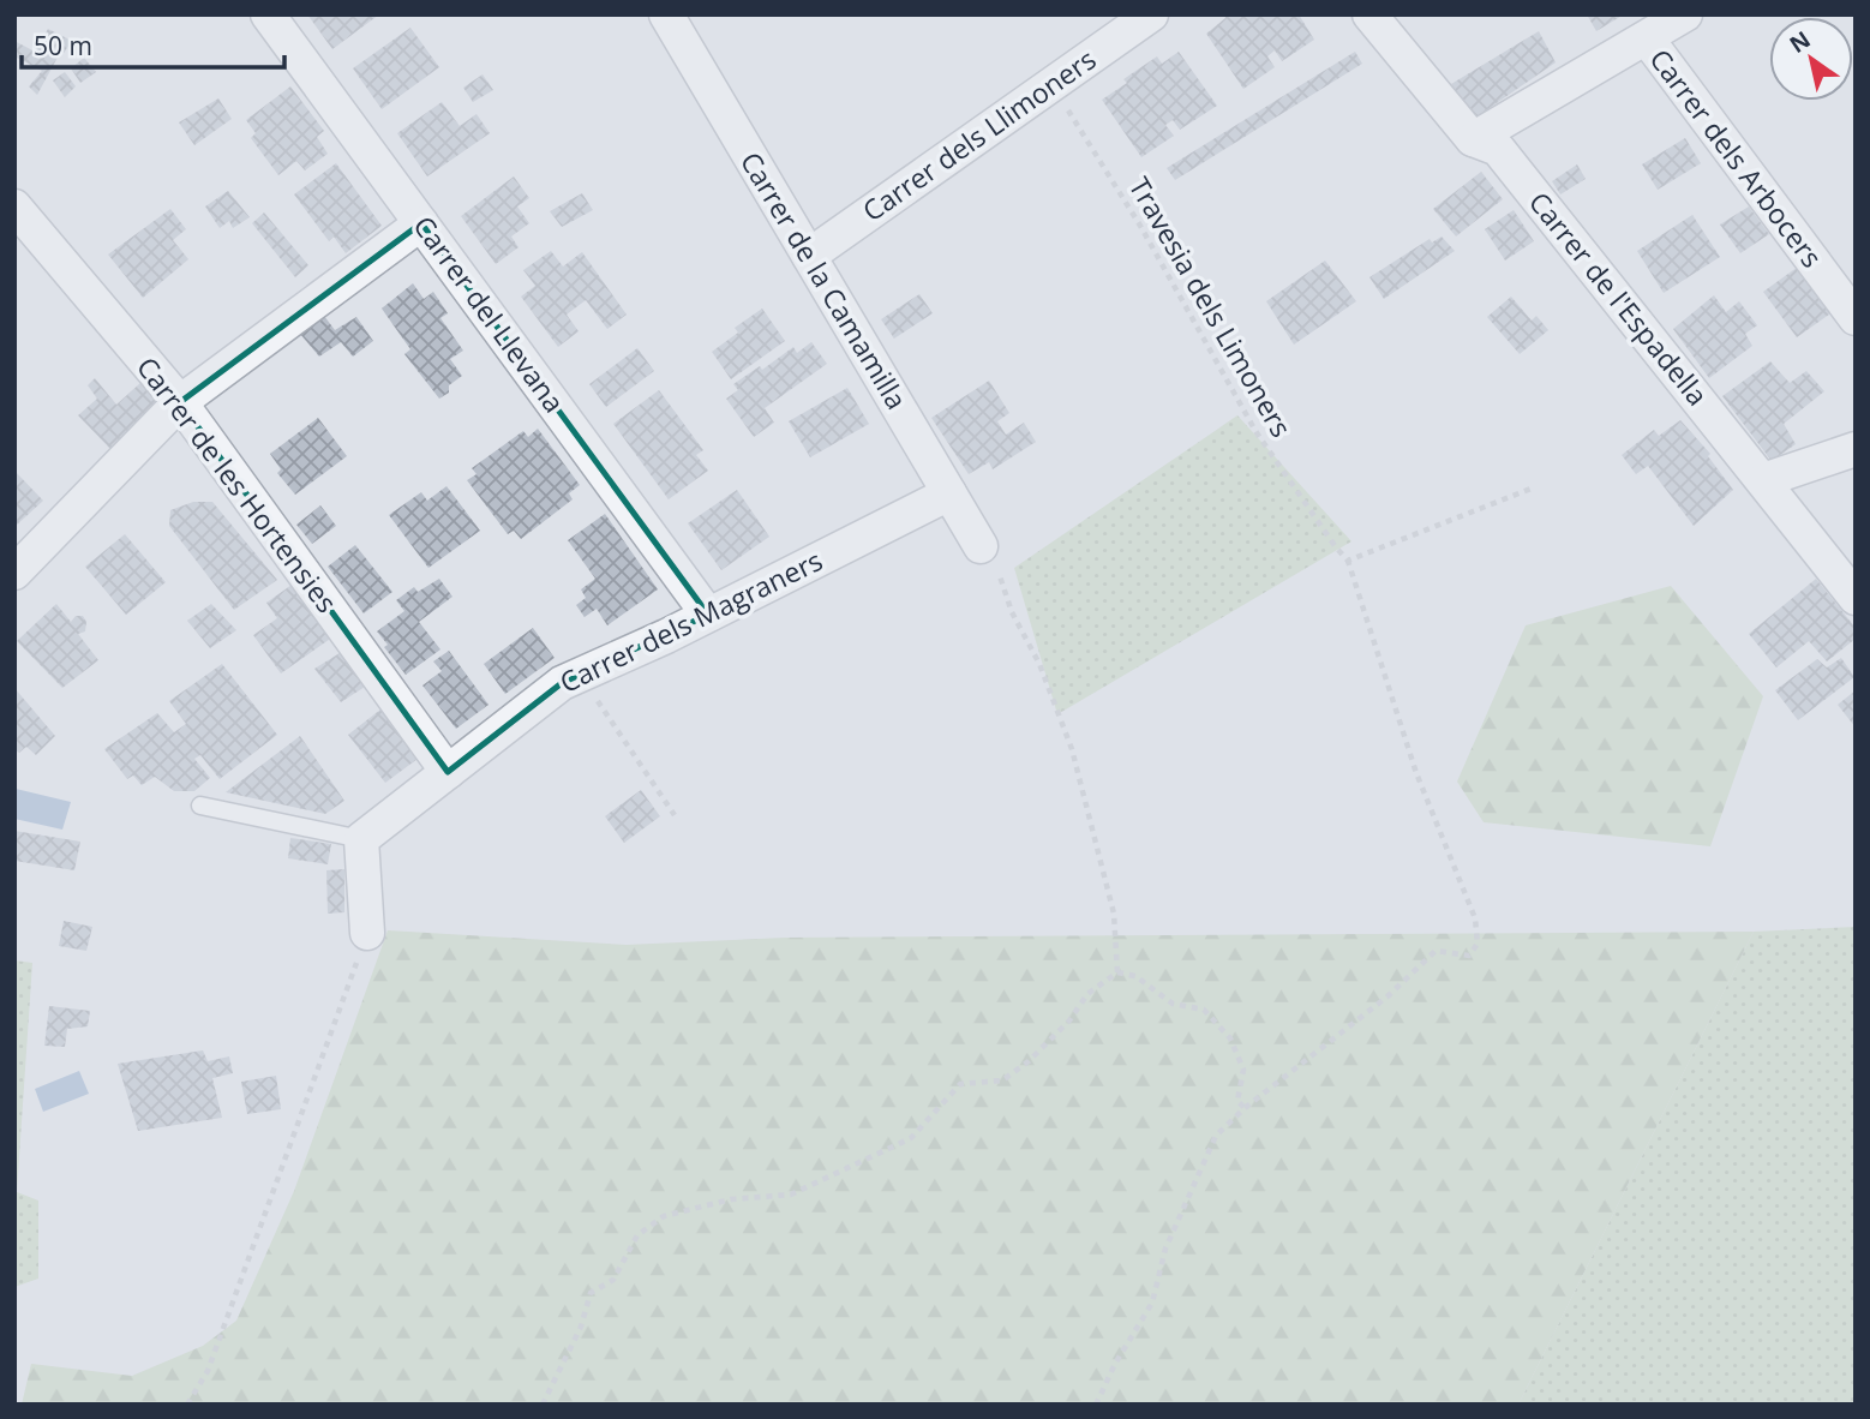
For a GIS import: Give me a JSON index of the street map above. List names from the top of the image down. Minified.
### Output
{"streets":{"street":["Carrer dels Llimoners","Carrer dels Arbocers","Carrer de la Camamilla","Carrer de l'Espadella","Carrer del Llevana","Carrer de les Hortensies","Carrer dels Magraners"],"path":["Travesia dels Limoners"]},"crossings":[["Carrer dels Llimoners","Carrer de la Camamilla"],["Carrer dels Llimoners","Travesia dels Limoners"],["Carrer de la Camamilla","Carrer dels Magraners"],["Carrer del Llevana","Carrer dels Magraners"],["Carrer de les Hortensies","Carrer dels Magraners"]],"scale_bar":"50 m","north":"top left"}
